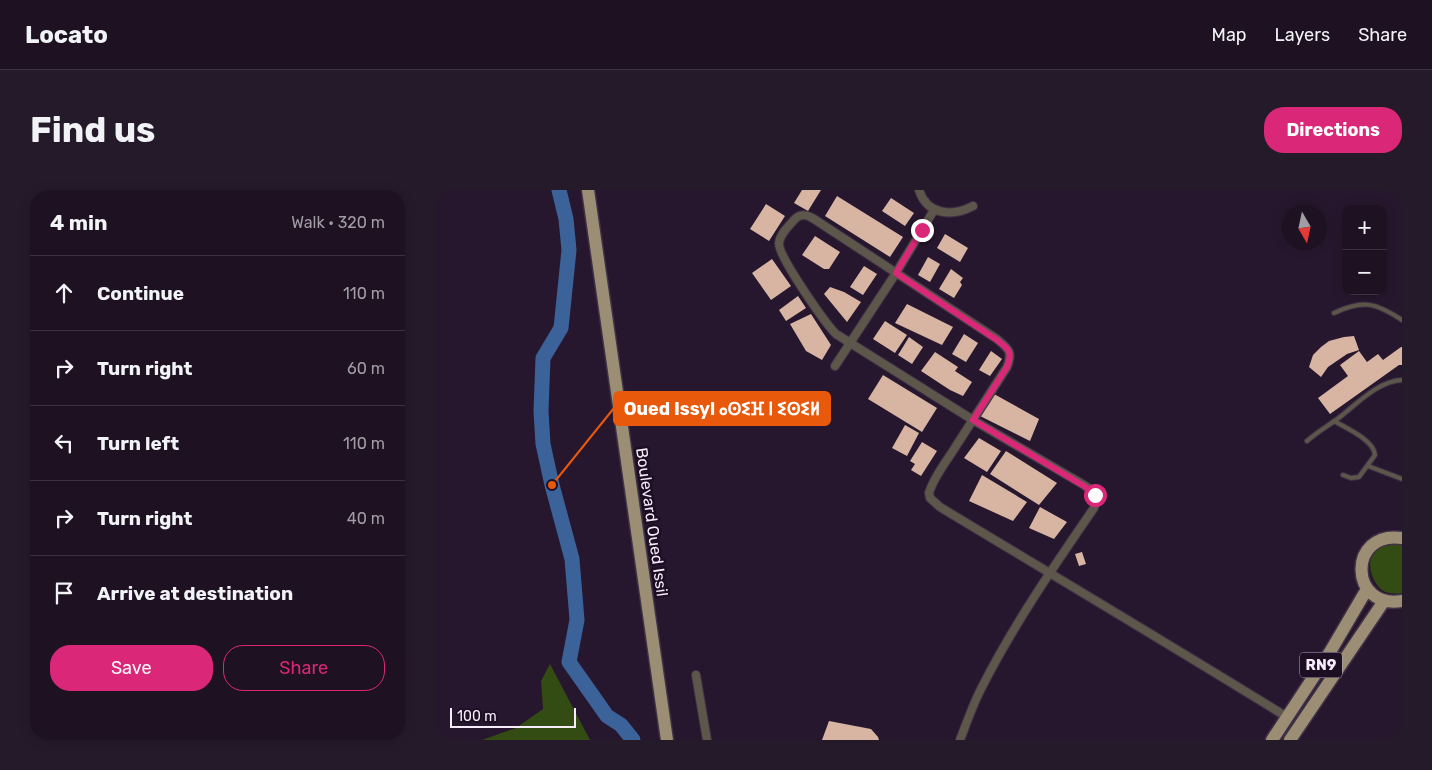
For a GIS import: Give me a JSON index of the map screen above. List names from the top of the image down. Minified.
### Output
{"streets":{"main road":["Boulevard Oued Issil","RN9"]},"places":["Oued Issyl ⴰⵙⵉⴼ ⵏ ⵉⵙⵉⵍ"],"scale_bar":"100 m","north":"bottom","page":{"header":"Locato","nav":["Map","Layers","Share"],"buttons":["Directions",["Save","Share"]],"title":"Find us","heading":["4 min","Walk · 320 m"],"map_buttons":["+","−"],"list":[["Continue","110 m"],["Turn right","60 m"],["Turn left","110 m"],["Turn right","40 m"],"Arrive at destination"],"scale":"100 m"}}
